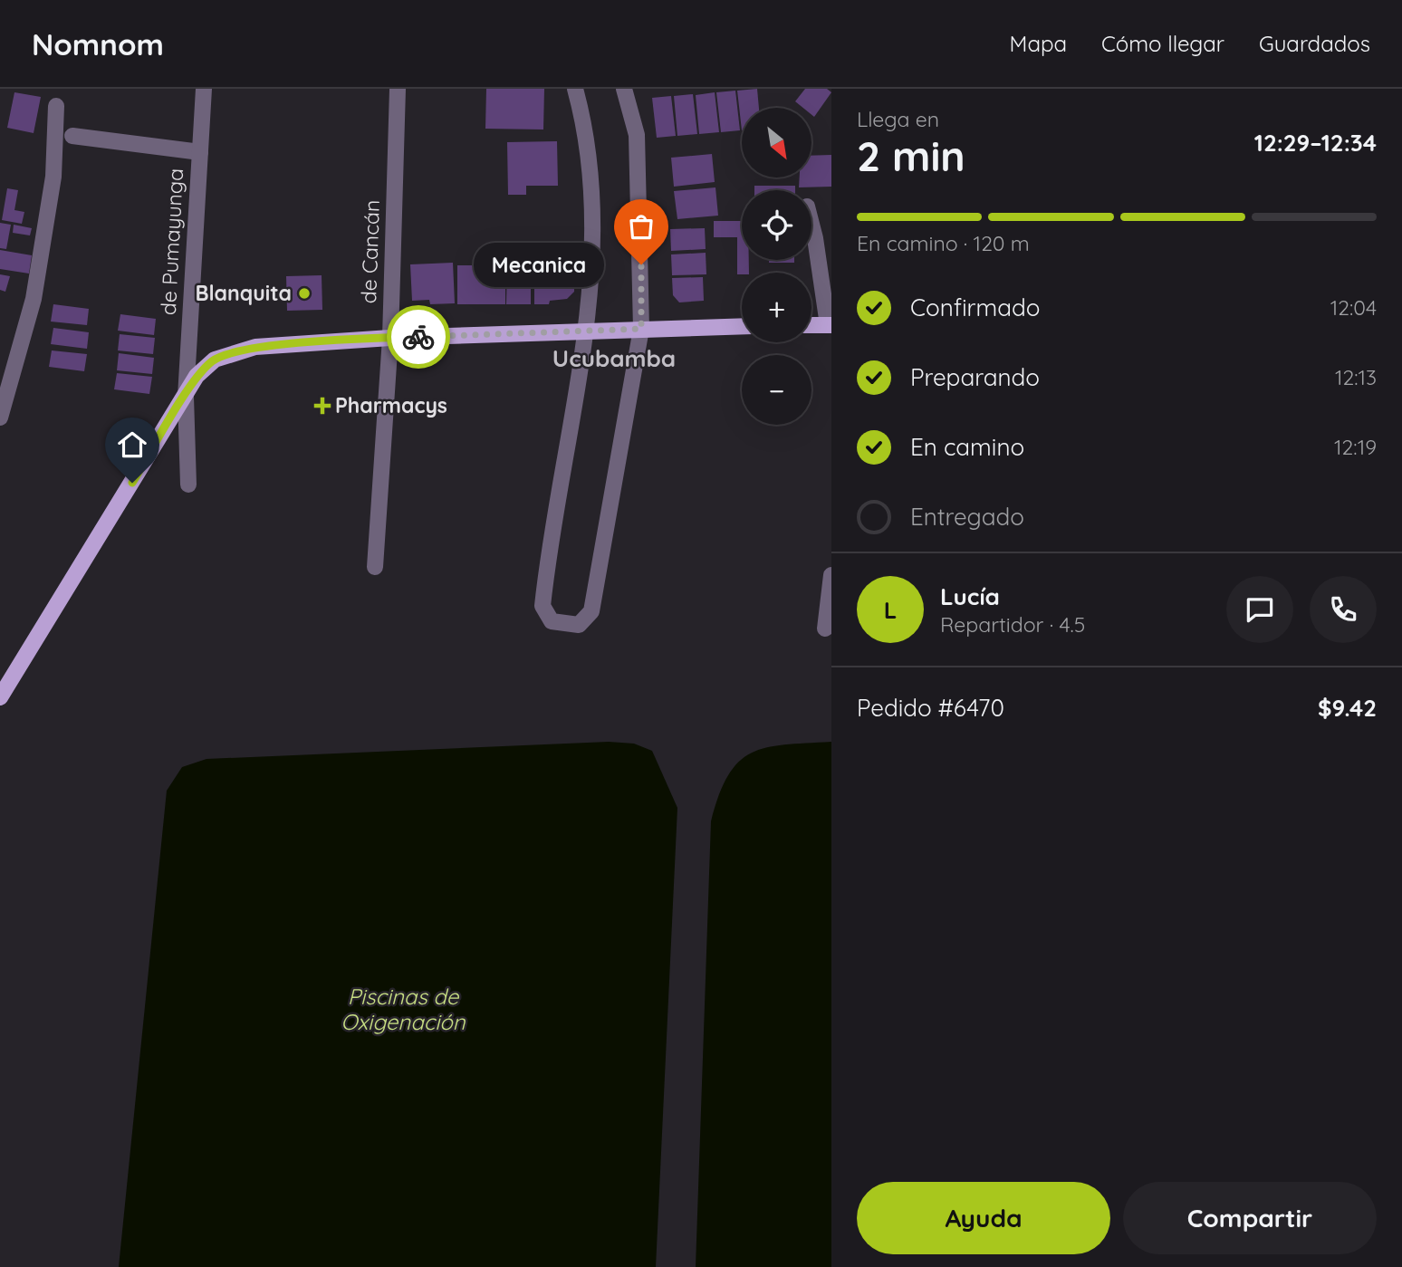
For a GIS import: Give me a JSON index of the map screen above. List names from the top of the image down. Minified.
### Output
{"streets":{"street":["de Pumayunga","de Cancán"]},"districts":["Ucubamba"],"water":["Piscinas de Oxigenación"],"places":{"other":["Mecanica","Blanquita"],"health":["Pharmacys"]},"north":"bottom right","page":{"header":"Nomnom","nav":["Mapa","Cómo llegar","Guardados"],"heading":["2 min","Llega en","12:29–12:34"],"panel":["Lucía","Repartidor · 4.5","Pedido #6470","$9.42"],"map_buttons":["+","−"],"bar":"En camino · 120 m","bubble":"Mecanica","list":[["Confirmado","12:04"],["Preparando","12:13"],["En camino","12:19"],"Entregado"],"round":"L","buttons":["Ayuda","Compartir"]}}
